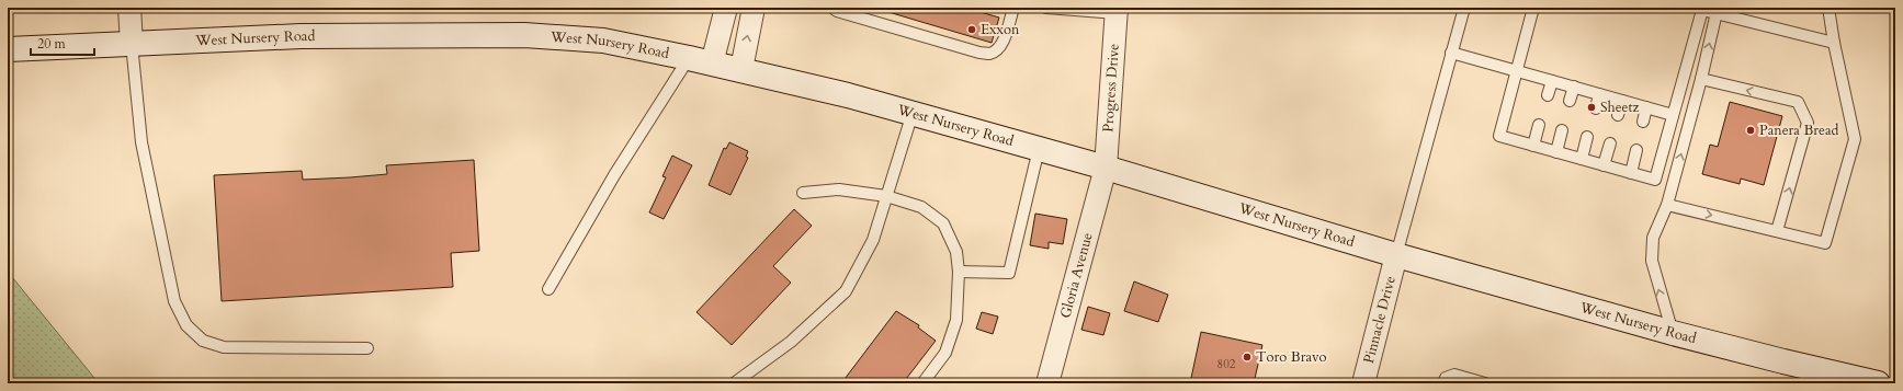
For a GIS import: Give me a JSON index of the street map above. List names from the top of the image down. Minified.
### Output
{"streets":{"main road":["West Nursery Road"],"street":["Progress Drive","Gloria Avenue","Pinnacle Drive"]},"crossings":[["West Nursery Road","Progress Drive"],["West Nursery Road","Gloria Avenue"],["West Nursery Road","Pinnacle Drive"],["Progress Drive","Gloria Avenue"]],"places":["Exxon","Sheetz","Panera Bread","Toro Bravo"],"house_numbers":["802"],"scale_bar":"20 m"}
